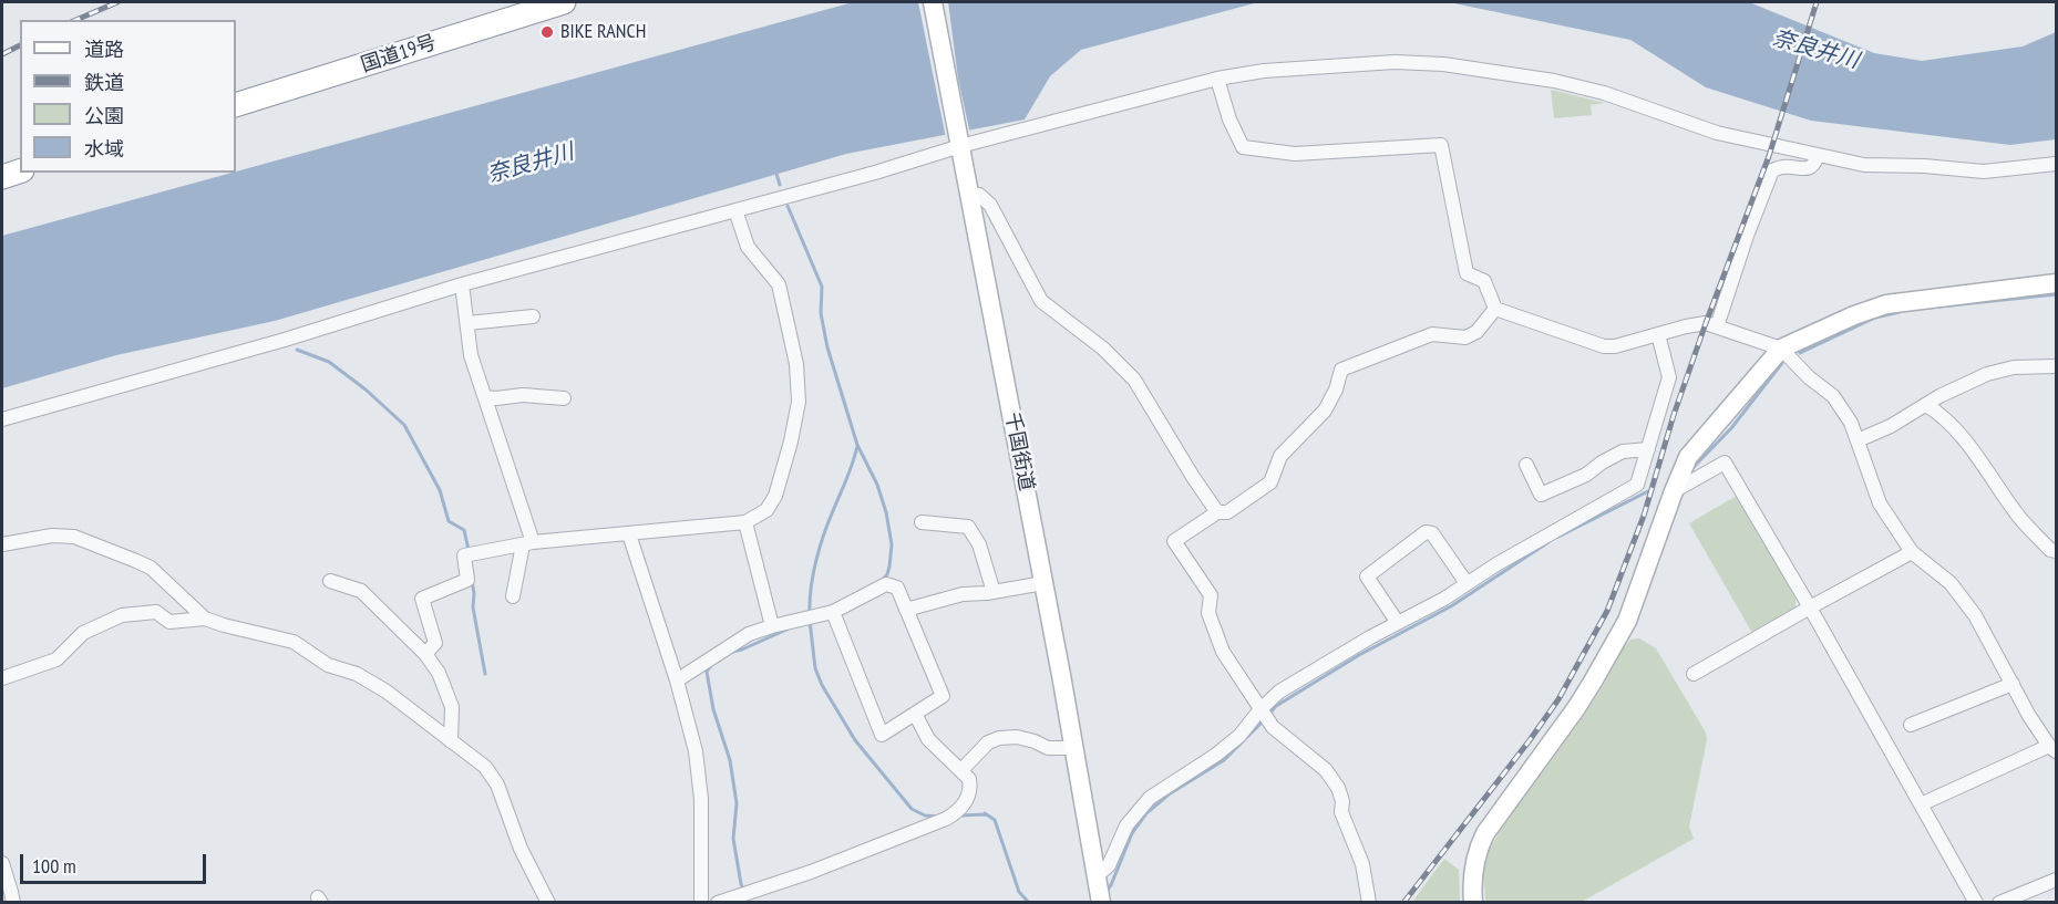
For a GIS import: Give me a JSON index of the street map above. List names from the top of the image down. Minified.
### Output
{"streets":{"highway":["国道19号"],"street":["千国街道"]},"water":["奈良井川"],"places":["BIKE RANCH"],"legend":["道路","鉄道","公園","水域"],"scale_bar":"100 m"}
